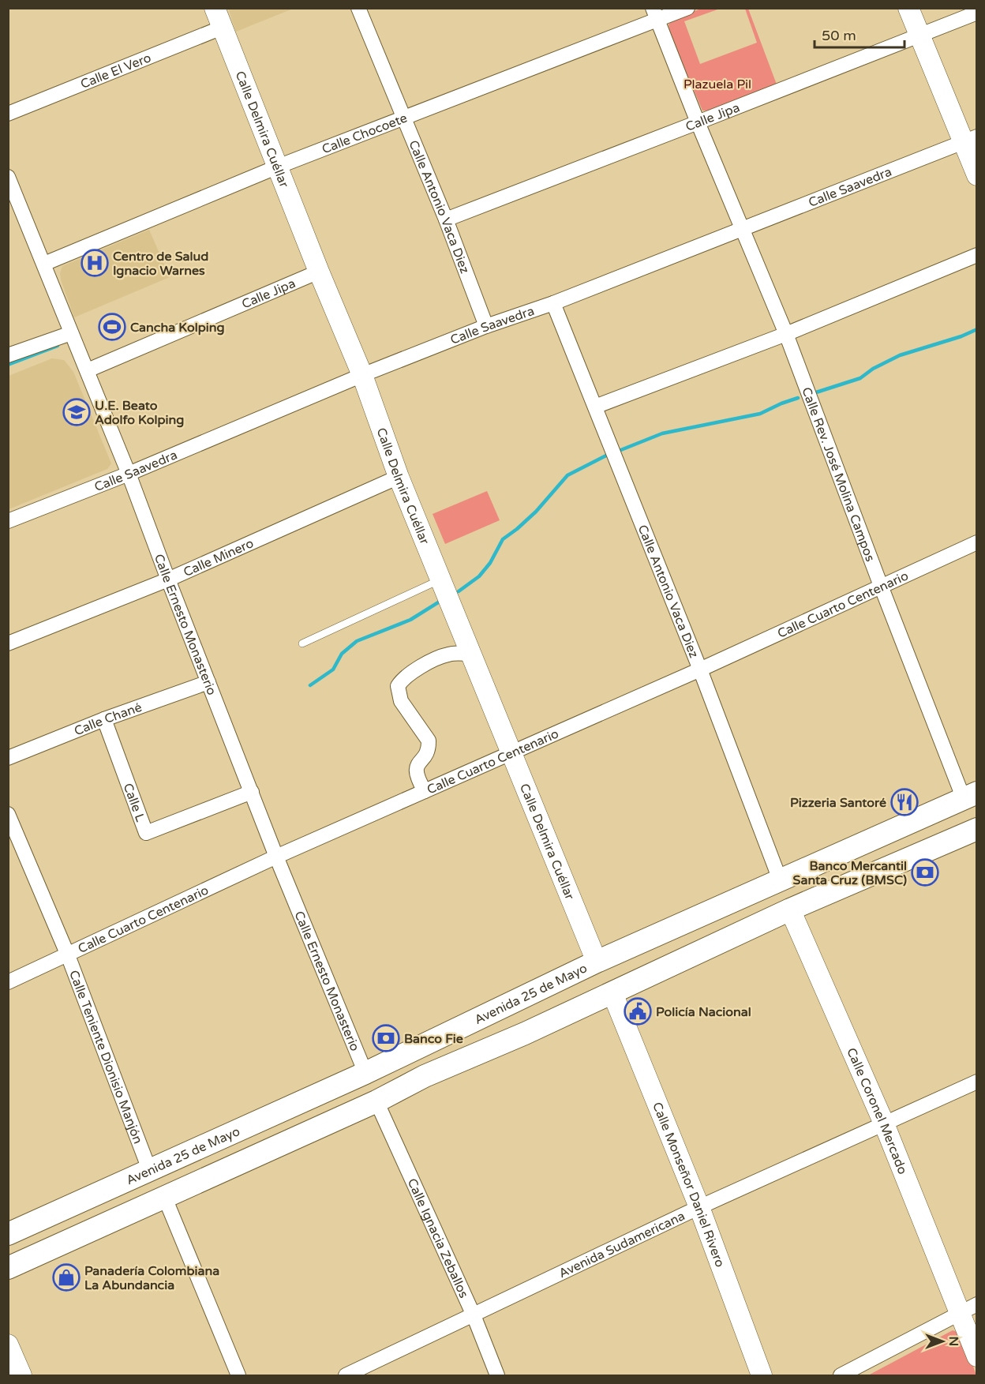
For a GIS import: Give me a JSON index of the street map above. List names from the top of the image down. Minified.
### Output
{"streets":{"main road":["Calle Delmira Cuéllar","Avenida 25 de Mayo","Calle Coronel Mercado","Calle Monseñor Daniel Rivero"],"street":["Calle El Vero","Calle Jipa","Calle Chocoete","Calle Saavedra","Calle Antonio Vaca Diez","Calle Rev. José Molina Campos","Calle Minero","Calle Cuarto Centenario","Calle Ernesto Monasterio","Calle Chané","Calle L","Calle Teniente Dionisio Manjón","Calle Ignacia Zeballos","Avenida Sudamericana"]},"crossings":[["Calle El Vero","Calle Delmira Cuéllar"],["Calle Jipa","Calle Delmira Cuéllar"],["Calle Jipa","Calle Antonio Vaca Diez"],["Calle Jipa","Calle Rev. José Molina Campos"],["Calle Jipa","Calle Ernesto Monasterio"],["Calle Delmira Cuéllar","Calle Chocoete"],["Calle Delmira Cuéllar","Calle Saavedra"],["Calle Delmira Cuéllar","Calle Minero"],["Calle Delmira Cuéllar","Calle Cuarto Centenario"],["Calle Delmira Cuéllar","Avenida 25 de Mayo"],["Calle Chocoete","Calle Antonio Vaca Diez"],["Calle Chocoete","Calle Rev. José Molina Campos"],["Calle Chocoete","Calle Ernesto Monasterio"],["Calle Saavedra","Calle Antonio Vaca Diez"],["Calle Saavedra","Calle Rev. José Molina Campos"],["Calle Saavedra","Calle Ernesto Monasterio"],["Calle Antonio Vaca Diez","Calle Cuarto Centenario"],["Calle Antonio Vaca Diez","Avenida 25 de Mayo"],["Calle Rev. José Molina Campos","Calle Cuarto Centenario"],["Calle Rev. José Molina Campos","Avenida 25 de Mayo"],["Calle Minero","Calle Ernesto Monasterio"],["Calle Cuarto Centenario","Calle Ernesto Monasterio"],["Calle Cuarto Centenario","Calle Teniente Dionisio Manjón"],["Calle Ernesto Monasterio","Calle Chané"],["Calle Ernesto Monasterio","Calle L"],["Calle Ernesto Monasterio","Avenida 25 de Mayo"],["Calle Chané","Calle L"],["Avenida 25 de Mayo","Calle Teniente Dionisio Manjón"],["Calle Coronel Mercado","Avenida Sudamericana"],["Calle Monseñor Daniel Rivero","Avenida Sudamericana"],["Calle Ignacia Zeballos","Avenida Sudamericana"]],"parks":["Plazuela Pil"],"places":{"hospital":["Centro de Salud Ignacio Warnes"],"sports":["Cancha Kolping"],"school or university":["U.E. Beato Adolfo Kolping"],"restaurant":["Pizzeria Santoré"],"bank":["Banco Mercantil Santa Cruz (BMSC)","Banco Fie"],"public building":["Policía Nacional"],"shop":["Panadería Colombiana La Abundancia"]},"scale_bar":"50 m","north":"right"}
